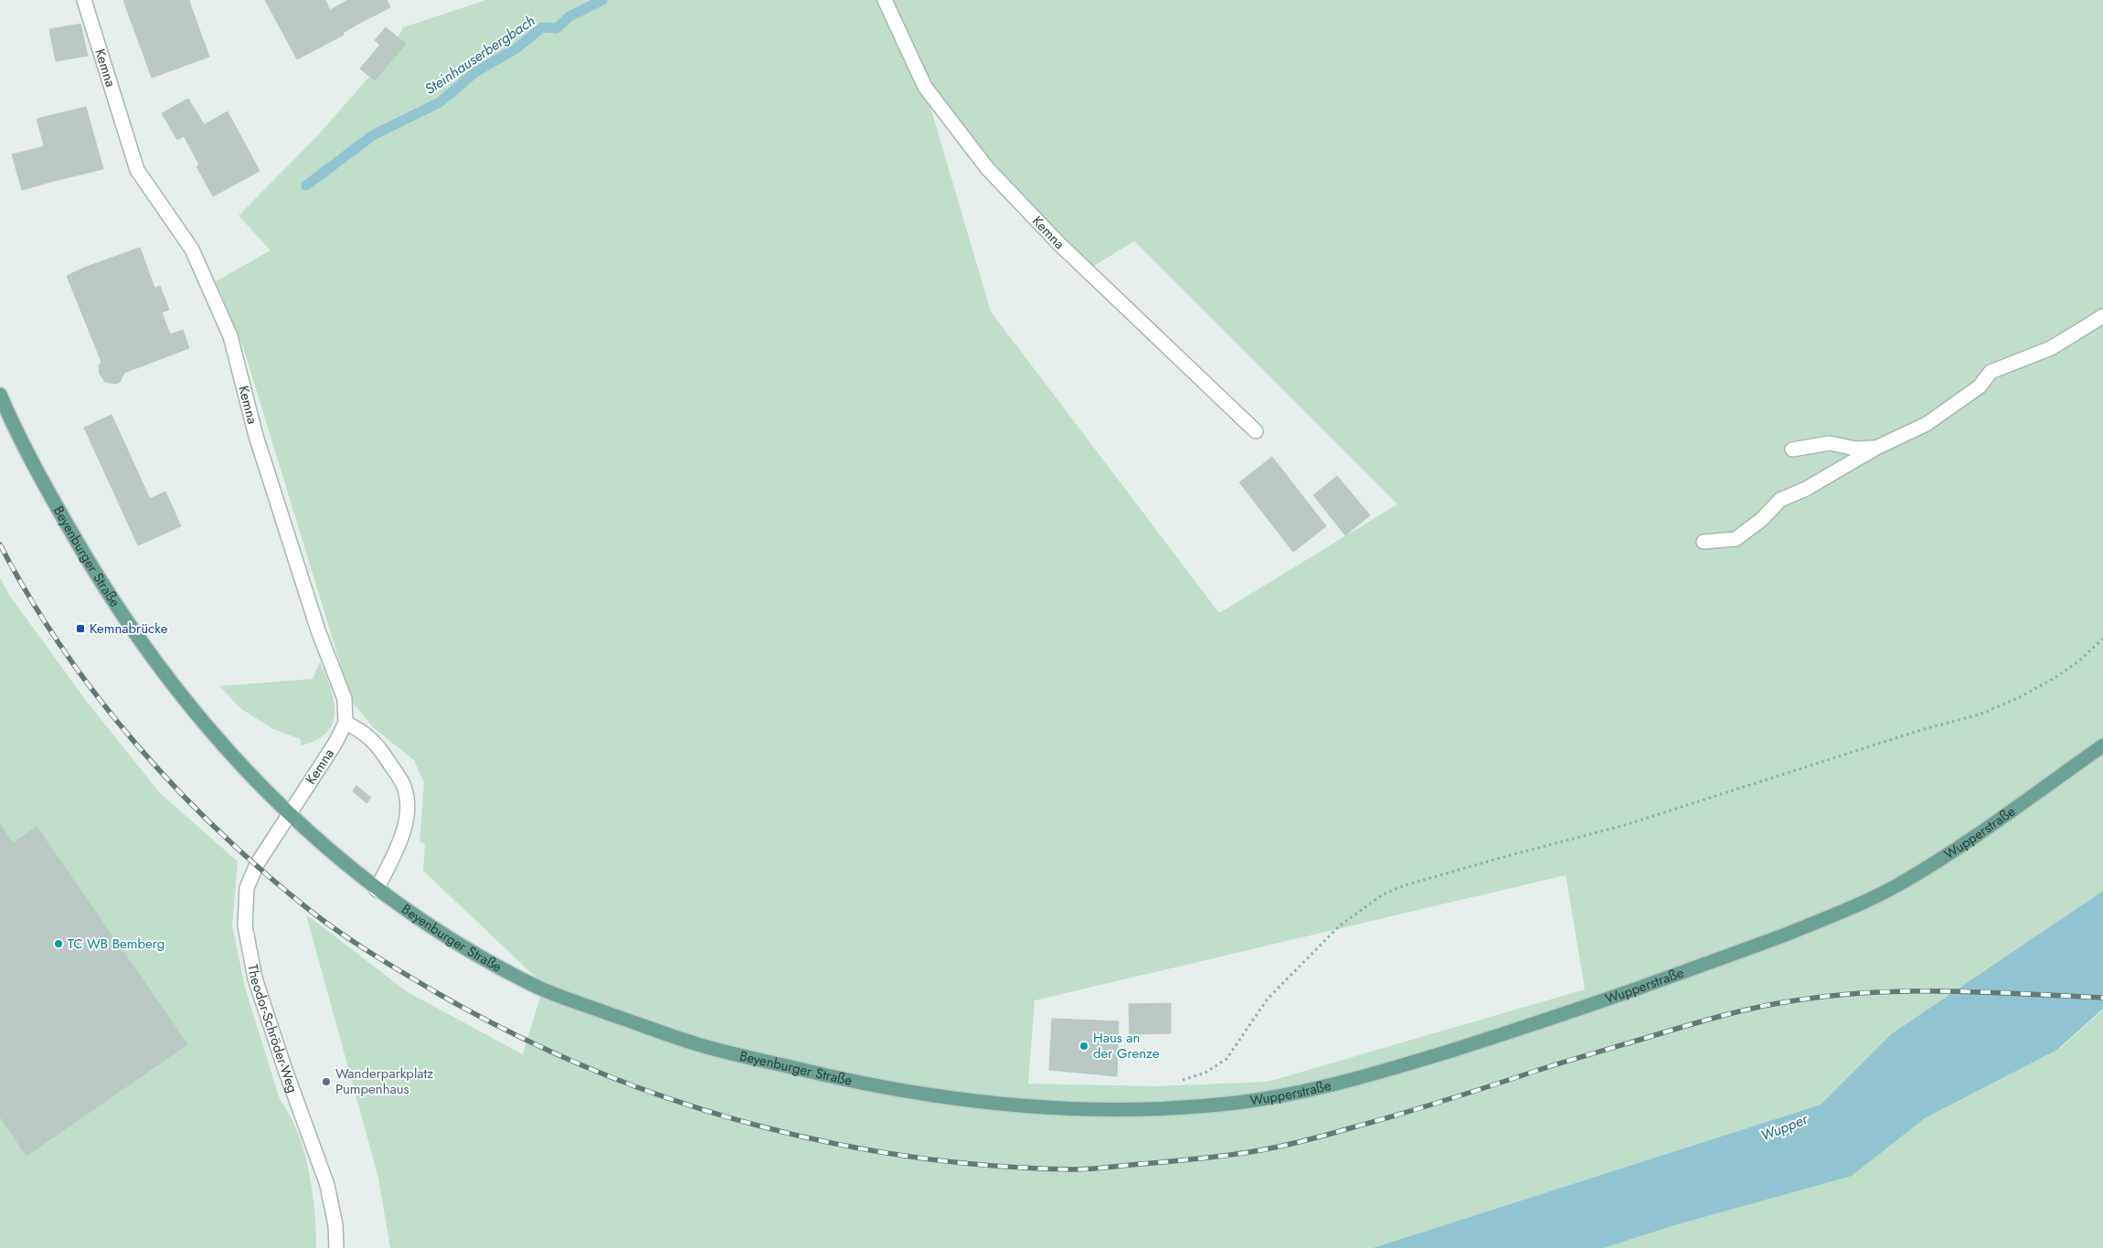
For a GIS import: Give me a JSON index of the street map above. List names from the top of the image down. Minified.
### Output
{"streets":{"main road":["Beyenburger Straße","Wupperstraße"],"street":["Kemna","Theodor-Schröder-Weg"]},"crossings":[["Kemna","Beyenburger Straße"],["Kemna","Theodor-Schröder-Weg"],["Beyenburger Straße","Wupperstraße"],["Beyenburger Straße","Theodor-Schröder-Weg"]],"water":["Steinhauserbergbach","Wupper"],"places":{"transit":["Kemnabrücke"],"other":["TC WB Bemberg","Haus an der Grenze","Wanderparkplatz Pumpenhaus"]}}
